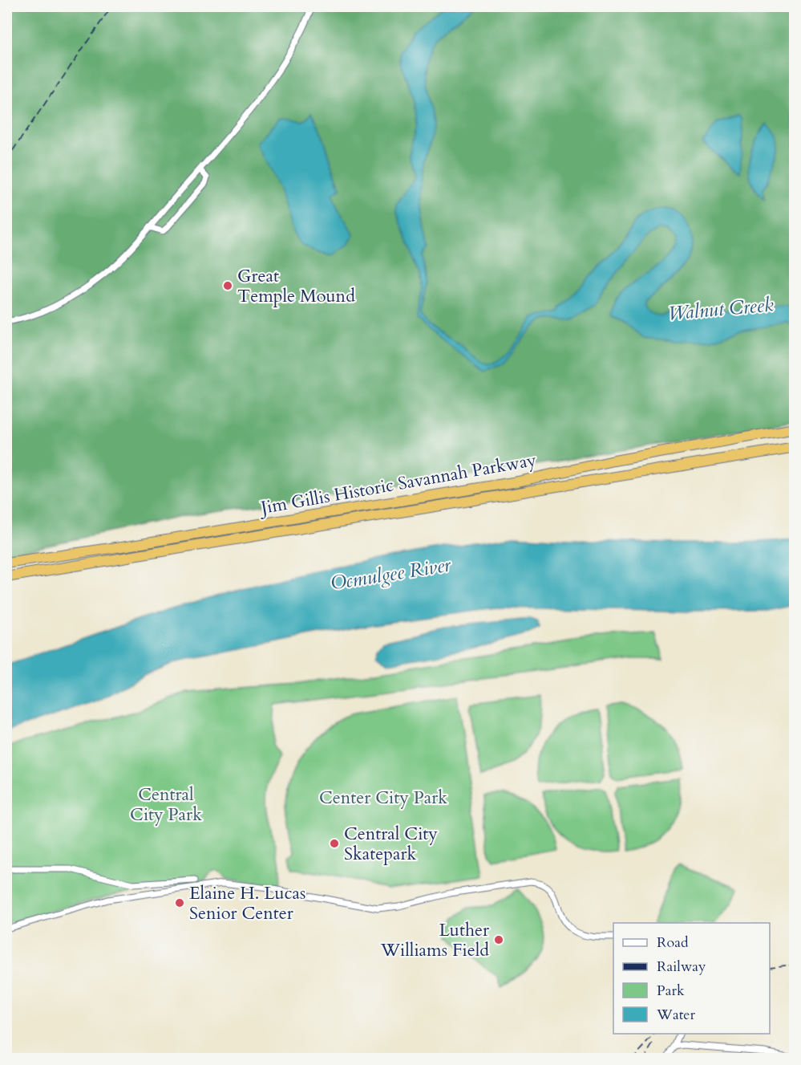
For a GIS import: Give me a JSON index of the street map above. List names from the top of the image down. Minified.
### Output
{"streets":{"highway":["Jim Gillis Historic Savannah Parkway"]},"water":["Walnut Creek","Ocmulgee River"],"parks":["Central City Park","Center City Park"],"places":["Great Temple Mound","Central City Skatepark","Elaine H. Lucas Senior Center","Luther Williams Field"],"legend":["Road","Railway","Park","Water"]}
